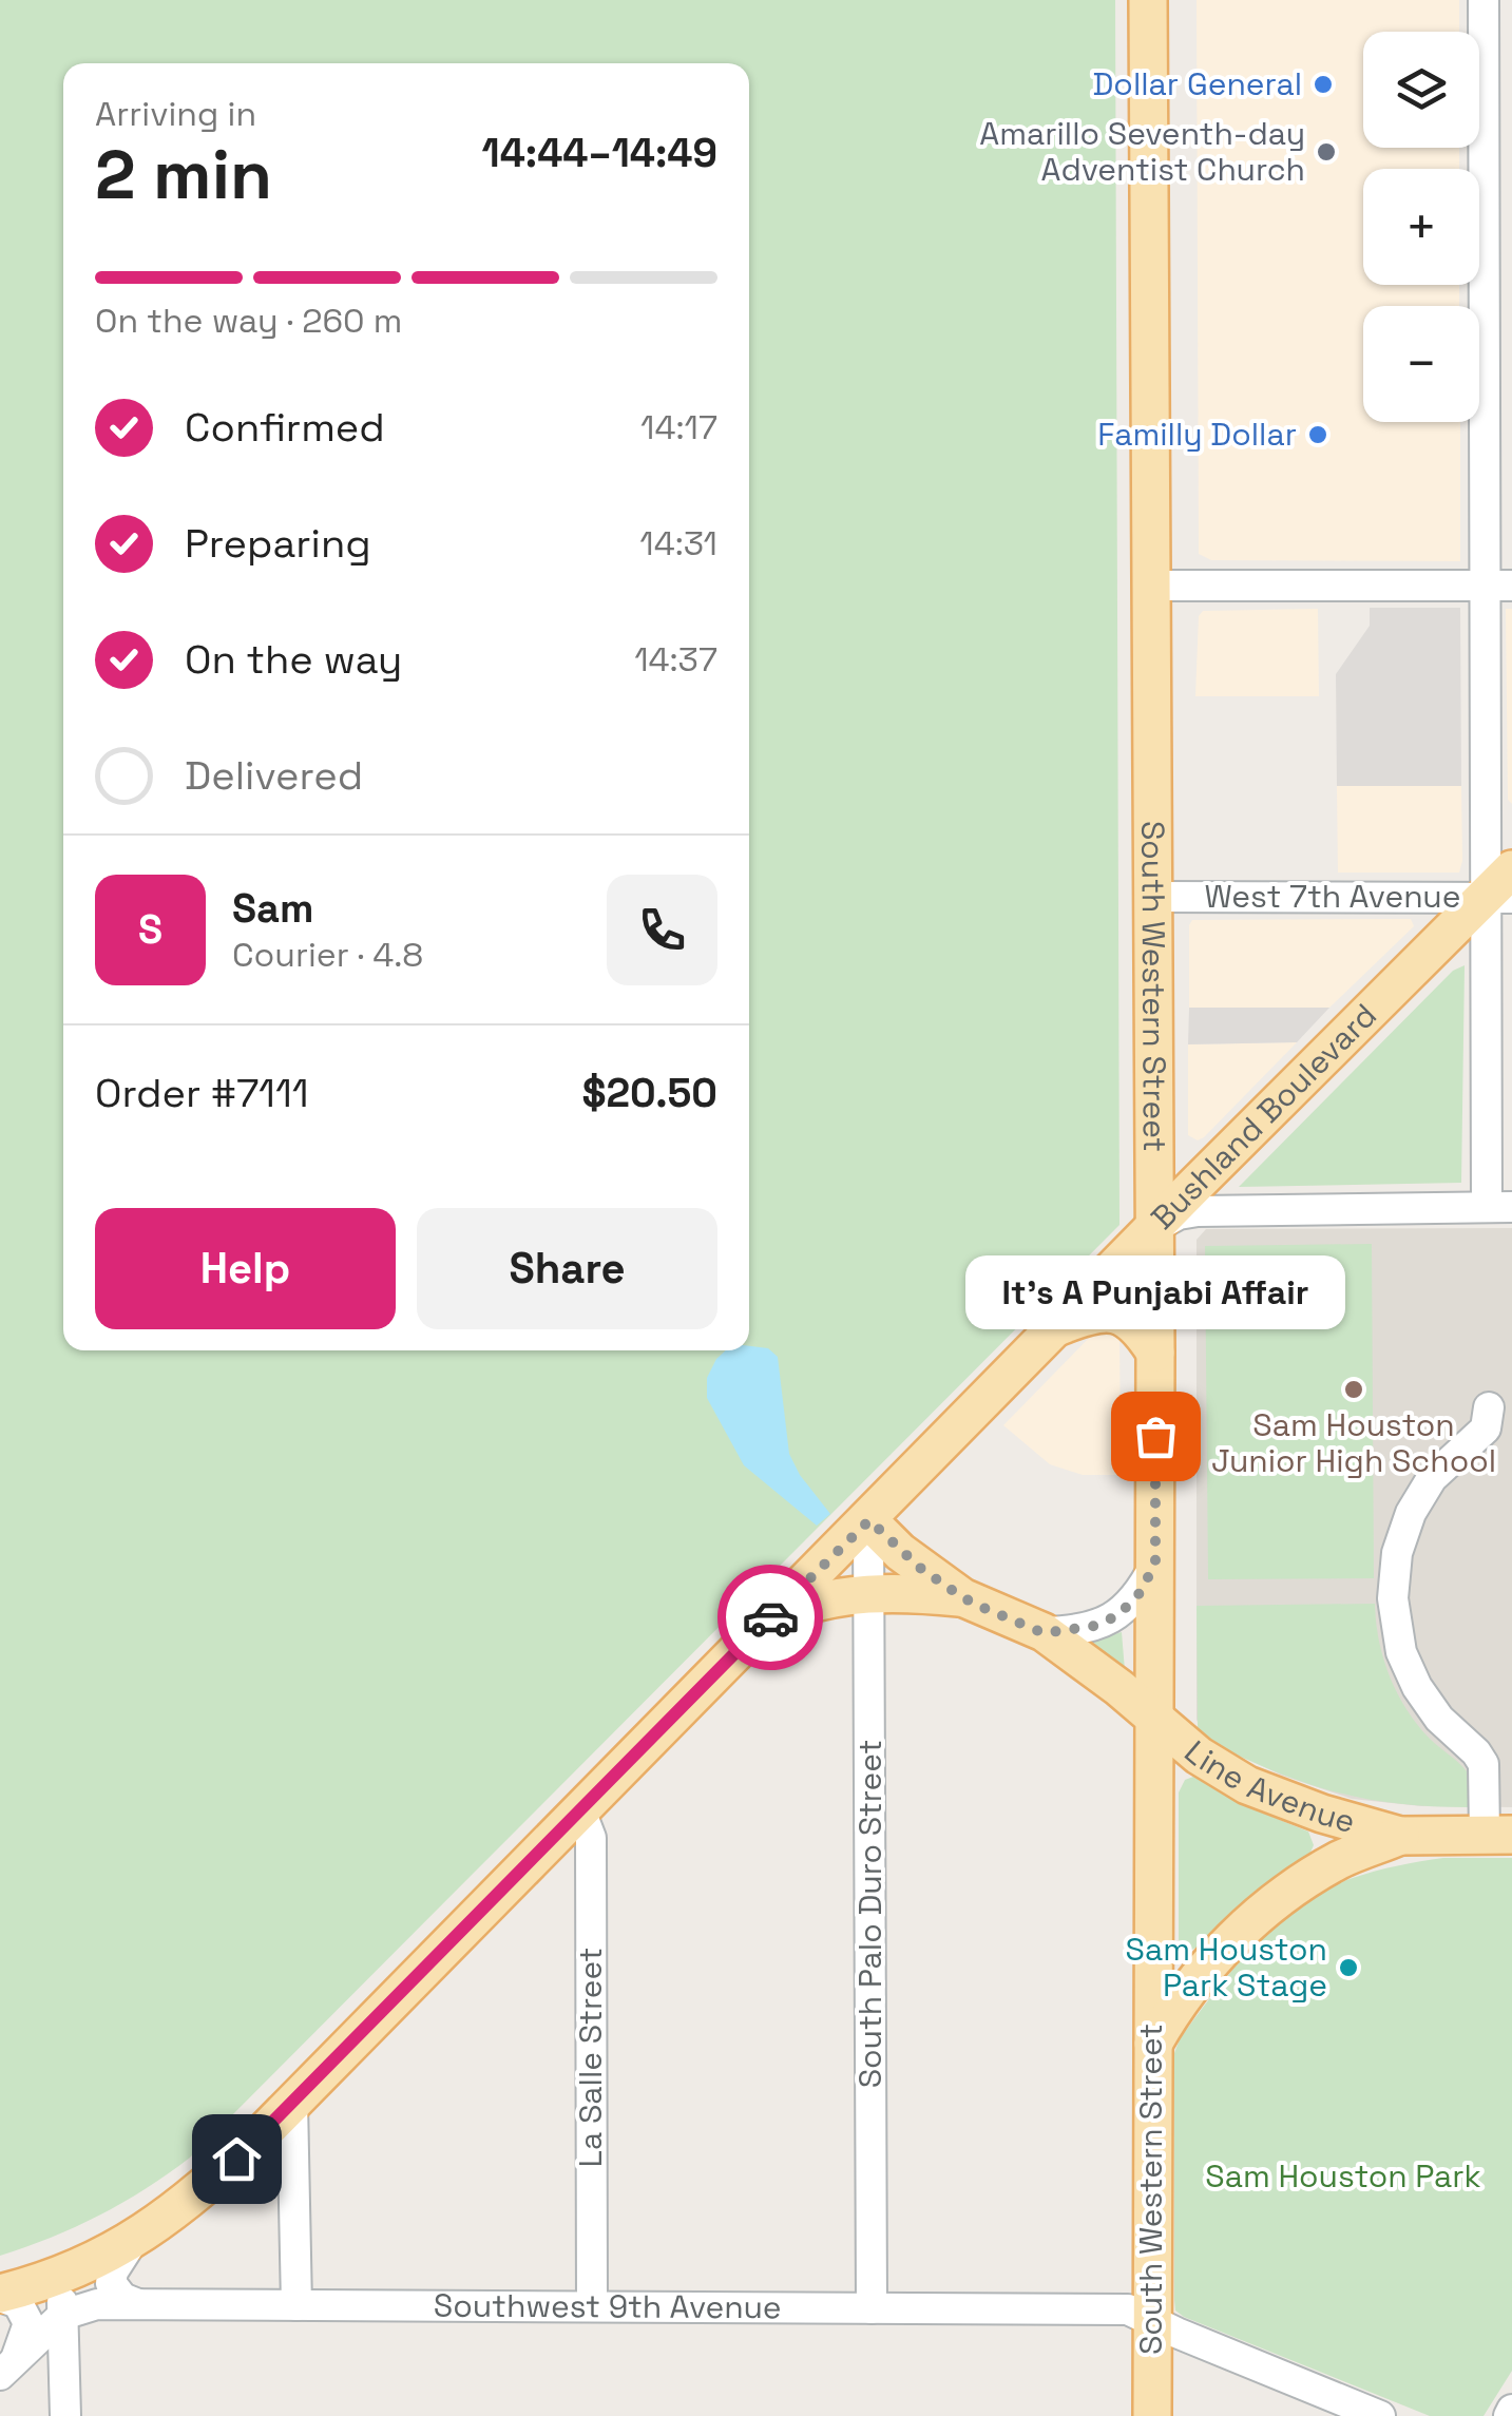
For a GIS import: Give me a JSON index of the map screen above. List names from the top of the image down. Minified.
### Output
{"streets":{"main road":["South Western Street","Bushland Boulevard","Line Avenue","Southwest 9th Avenue"],"street":["West 7th Avenue","South Palo Duro Street","La Salle Street"]},"crossings":[["West 7th Avenue","South Western Street"],["West 7th Avenue","Bushland Boulevard"],["South Western Street","Bushland Boulevard"],["South Western Street","Line Avenue"],["South Western Street","Southwest 9th Avenue"],["Bushland Boulevard","South Palo Duro Street"],["Bushland Boulevard","La Salle Street"],["Bushland Boulevard","Southwest 9th Avenue"],["South Palo Duro Street","Southwest 9th Avenue"],["La Salle Street","Southwest 9th Avenue"]],"parks":["Sam Houston Park"],"places":["Dollar General","Amarillo Seventh-day Adventist Church","Familly Dollar","Sam Houston Junior High School","It's A Punjabi Affair","Sam Houston Park Stage"],"page":{"map_buttons":["+","−"],"heading":["2 min","Arriving in","14:44–14:49"],"panel":["Sam","Courier · 4.8","Order #7111","$20.50"],"bar":"On the way · 260 m","list":[["Confirmed","14:17"],["Preparing","14:31"],["On the way","14:37"],"Delivered"],"round":"S","buttons":["Help","Share"],"bubble":"It's A Punjabi Affair"}}
